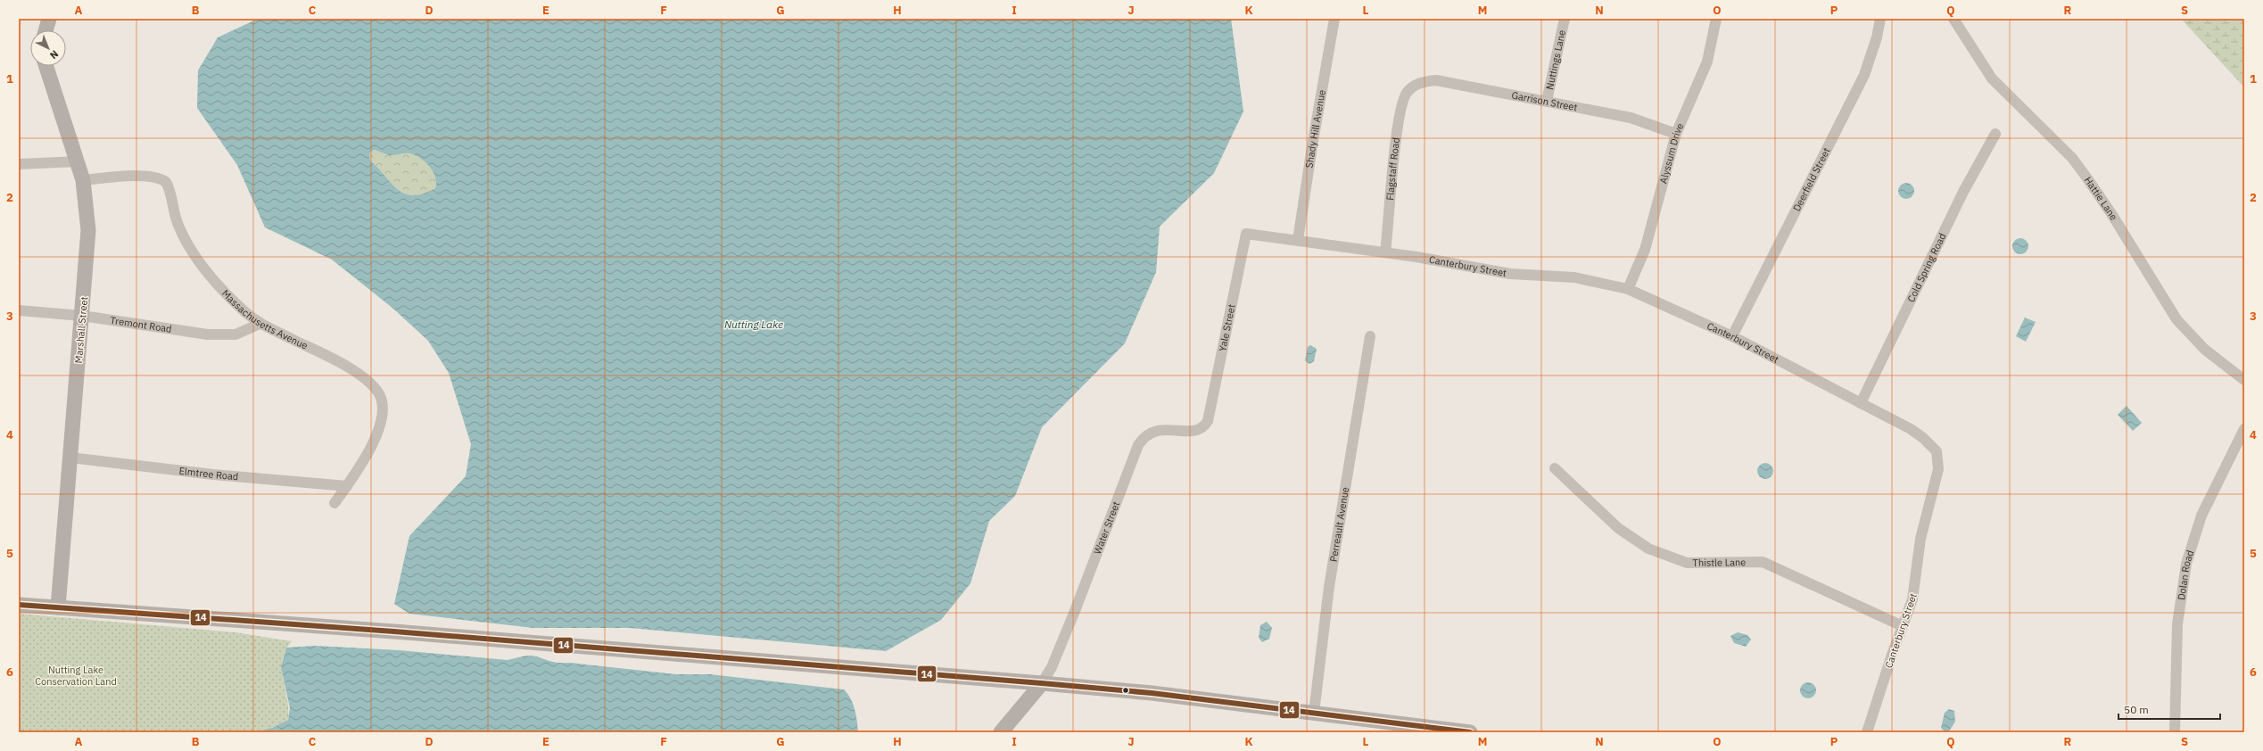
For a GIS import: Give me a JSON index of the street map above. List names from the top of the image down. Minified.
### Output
{"streets":{"main road":["Marshall Street"],"street":["Nuttings Lane","Garrison Street","Shady Hill Avenue","Alyssum Drive","Flagstaff Road","Deerfield Street","Hattie Lane","Canterbury Street","Cold Spring Road","Massachusetts Avenue","Tremont Road","Yale Street","Elmtree Road","Perreault Avenue","Water Street","Thistle Lane","Dolan Road"]},"crossings":[["Nuttings Lane","Garrison Street"],["Garrison Street","Alyssum Drive"],["Garrison Street","Flagstaff Road"],["Shady Hill Avenue","Canterbury Street"],["Alyssum Drive","Canterbury Street"],["Flagstaff Road","Canterbury Street"],["Deerfield Street","Canterbury Street"],["Canterbury Street","Cold Spring Road"],["Canterbury Street","Yale Street"],["Canterbury Street","Thistle Lane"],["Massachusetts Avenue","Tremont Road"],["Massachusetts Avenue","Marshall Street"],["Massachusetts Avenue","Elmtree Road"],["Tremont Road","Marshall Street"],["Yale Street","Water Street"],["Marshall Street","Elmtree Road"]],"water":["Nutting Lake"],"parks":["Nutting Lake Conservation Land"],"lines":["transit line 14"],"scale_bar":"50 m","north":"bottom right","grid":{"columns":["A","B","C","D","E","F","G","H","I","J","K","L","M","N","O","P","Q","R","S"],"rows":["1","2","3","4","5","6"]}}
